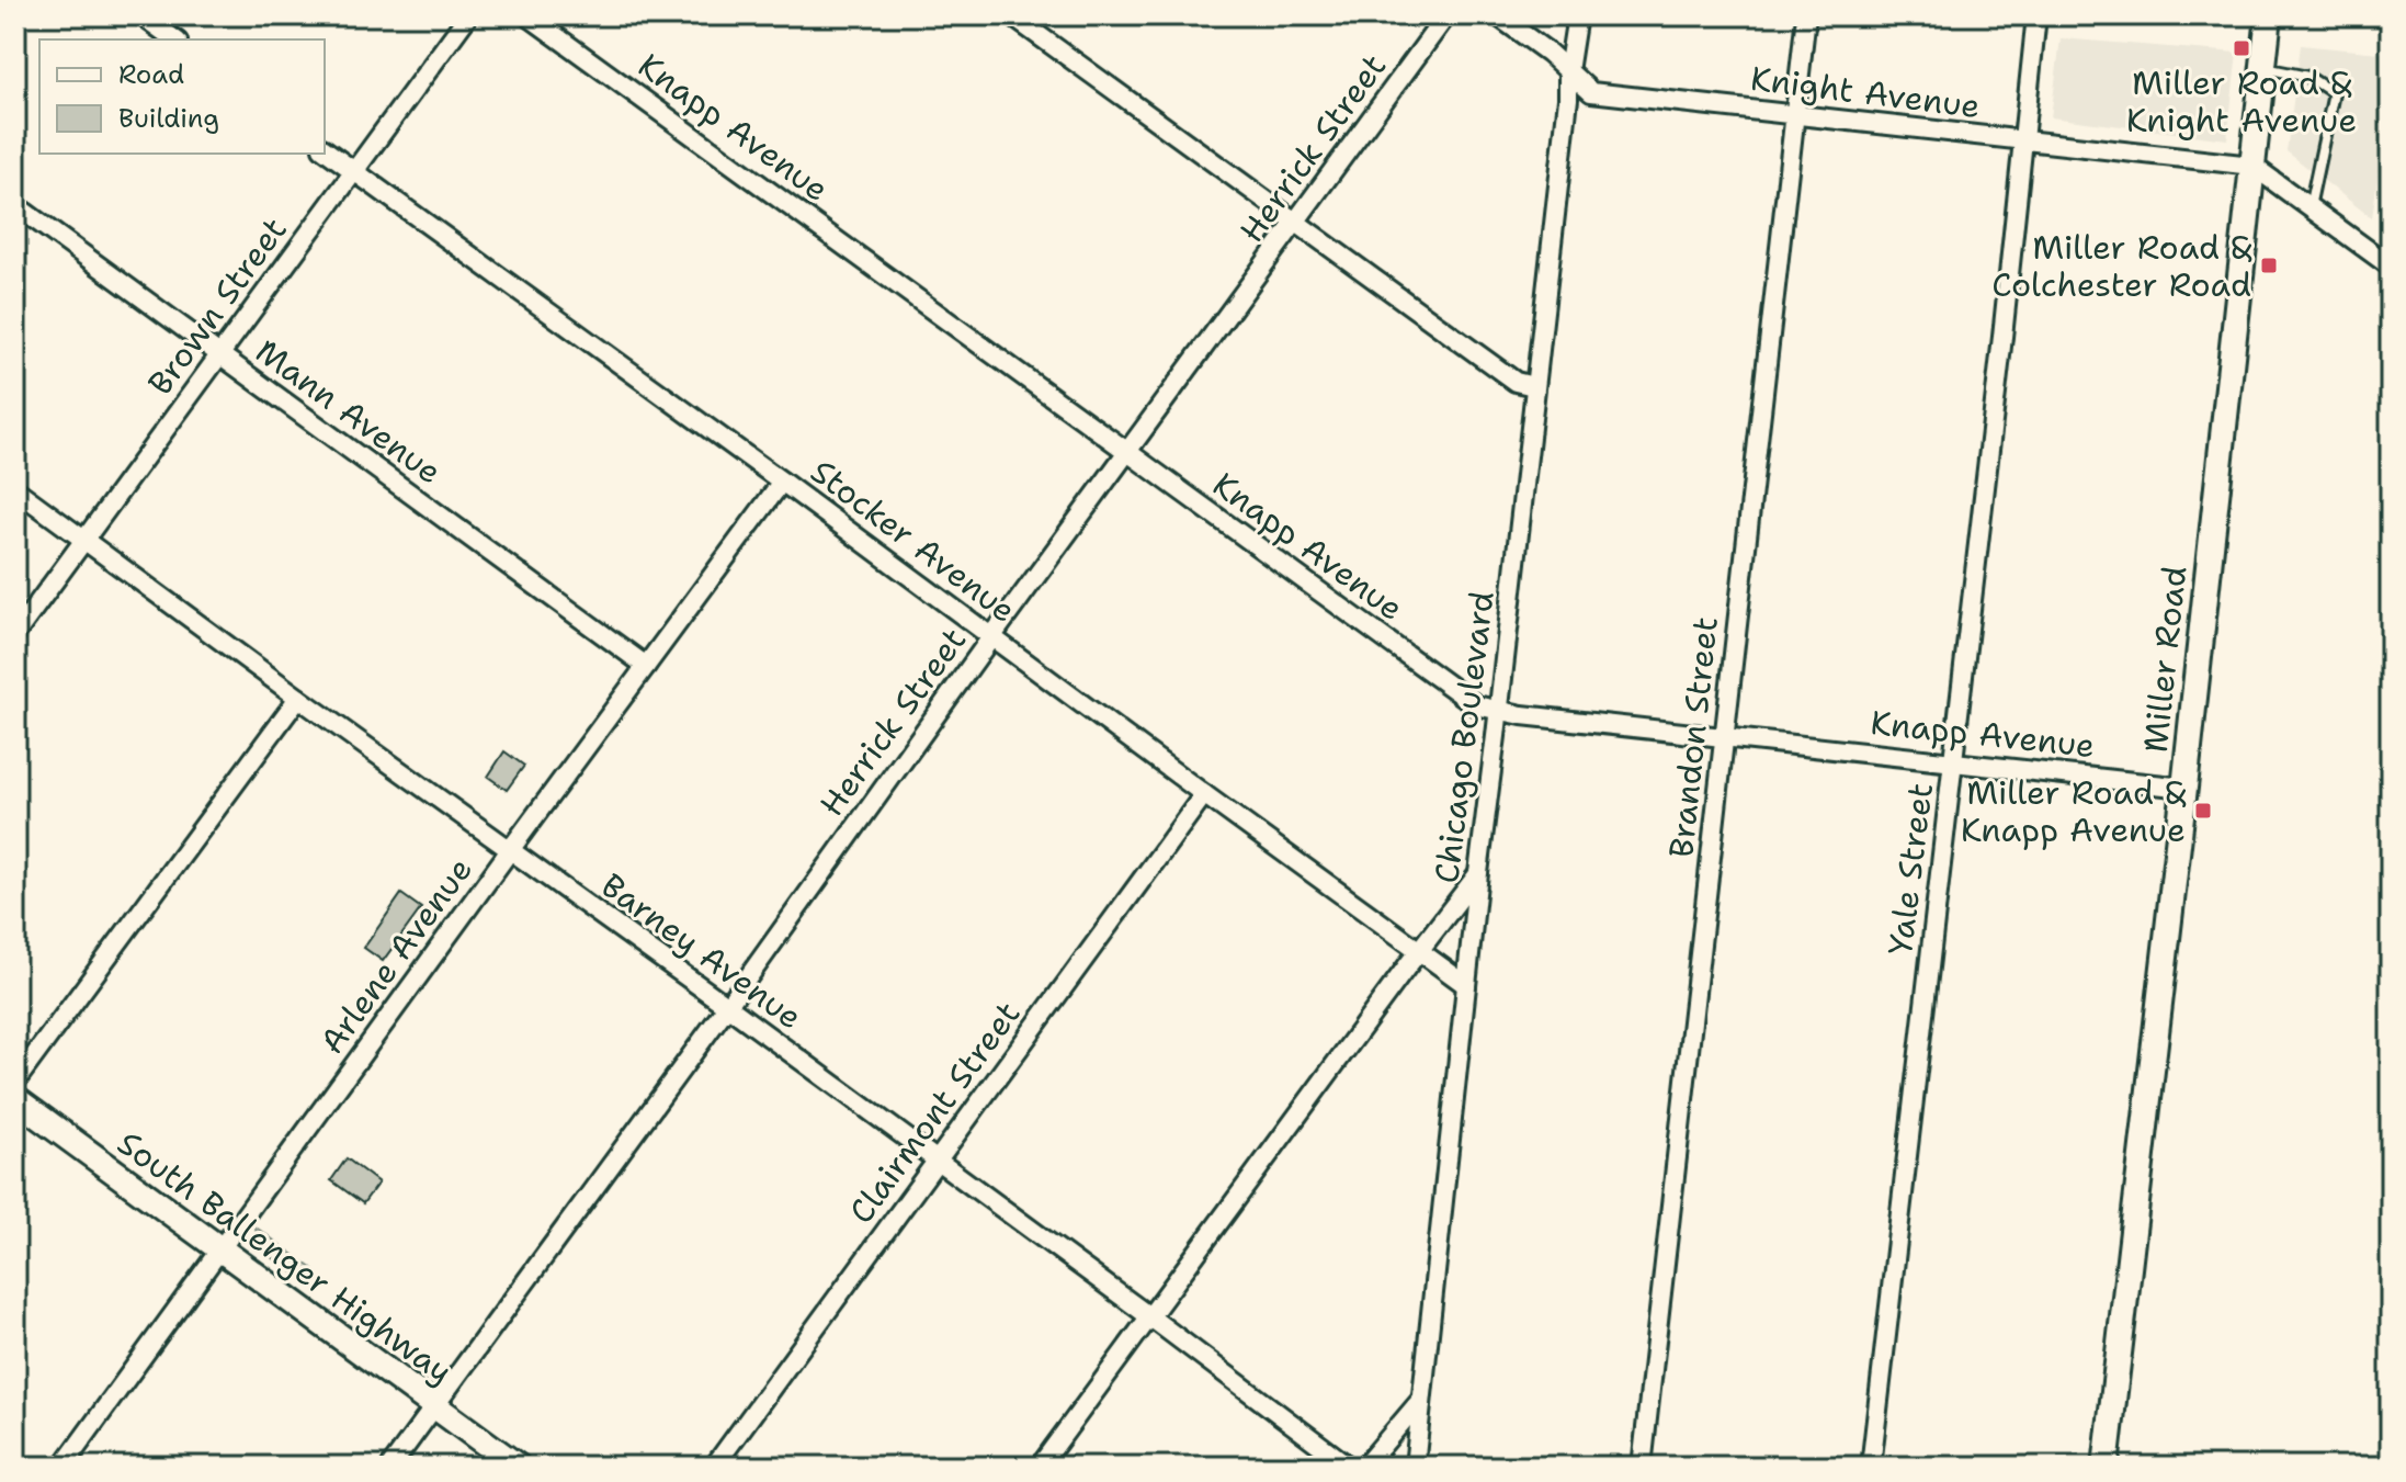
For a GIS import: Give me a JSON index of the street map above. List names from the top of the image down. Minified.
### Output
{"streets":{"main road":["Miller Road","South Ballenger Highway"],"street":["Knight Avenue","Knapp Avenue","Herrick Street","Brown Street","Mann Avenue","Stocker Avenue","Chicago Boulevard","Brandon Street","Yale Street","Barney Avenue","Arlene Avenue","Clairmont Street"]},"crossings":[["Knight Avenue","Miller Road"],["Knight Avenue","Chicago Boulevard"],["Knight Avenue","Brandon Street"],["Knight Avenue","Yale Street"],["Knapp Avenue","Herrick Street"],["Knapp Avenue","Miller Road"],["Knapp Avenue","Chicago Boulevard"],["Knapp Avenue","Brandon Street"],["Knapp Avenue","Yale Street"],["Herrick Street","Stocker Avenue"],["Herrick Street","Barney Avenue"],["Herrick Street","South Ballenger Highway"],["Brown Street","Mann Avenue"],["Brown Street","Stocker Avenue"],["Brown Street","Barney Avenue"],["Mann Avenue","Arlene Avenue"],["Stocker Avenue","Chicago Boulevard"],["Stocker Avenue","Arlene Avenue"],["Stocker Avenue","Clairmont Street"],["Barney Avenue","Arlene Avenue"],["Barney Avenue","Clairmont Street"],["Arlene Avenue","South Ballenger Highway"]],"places":{"transit":["Miller Road & Knight Avenue","Miller Road & Colchester Road","Miller Road & Knapp Avenue"]},"legend":["Road","Building"]}
